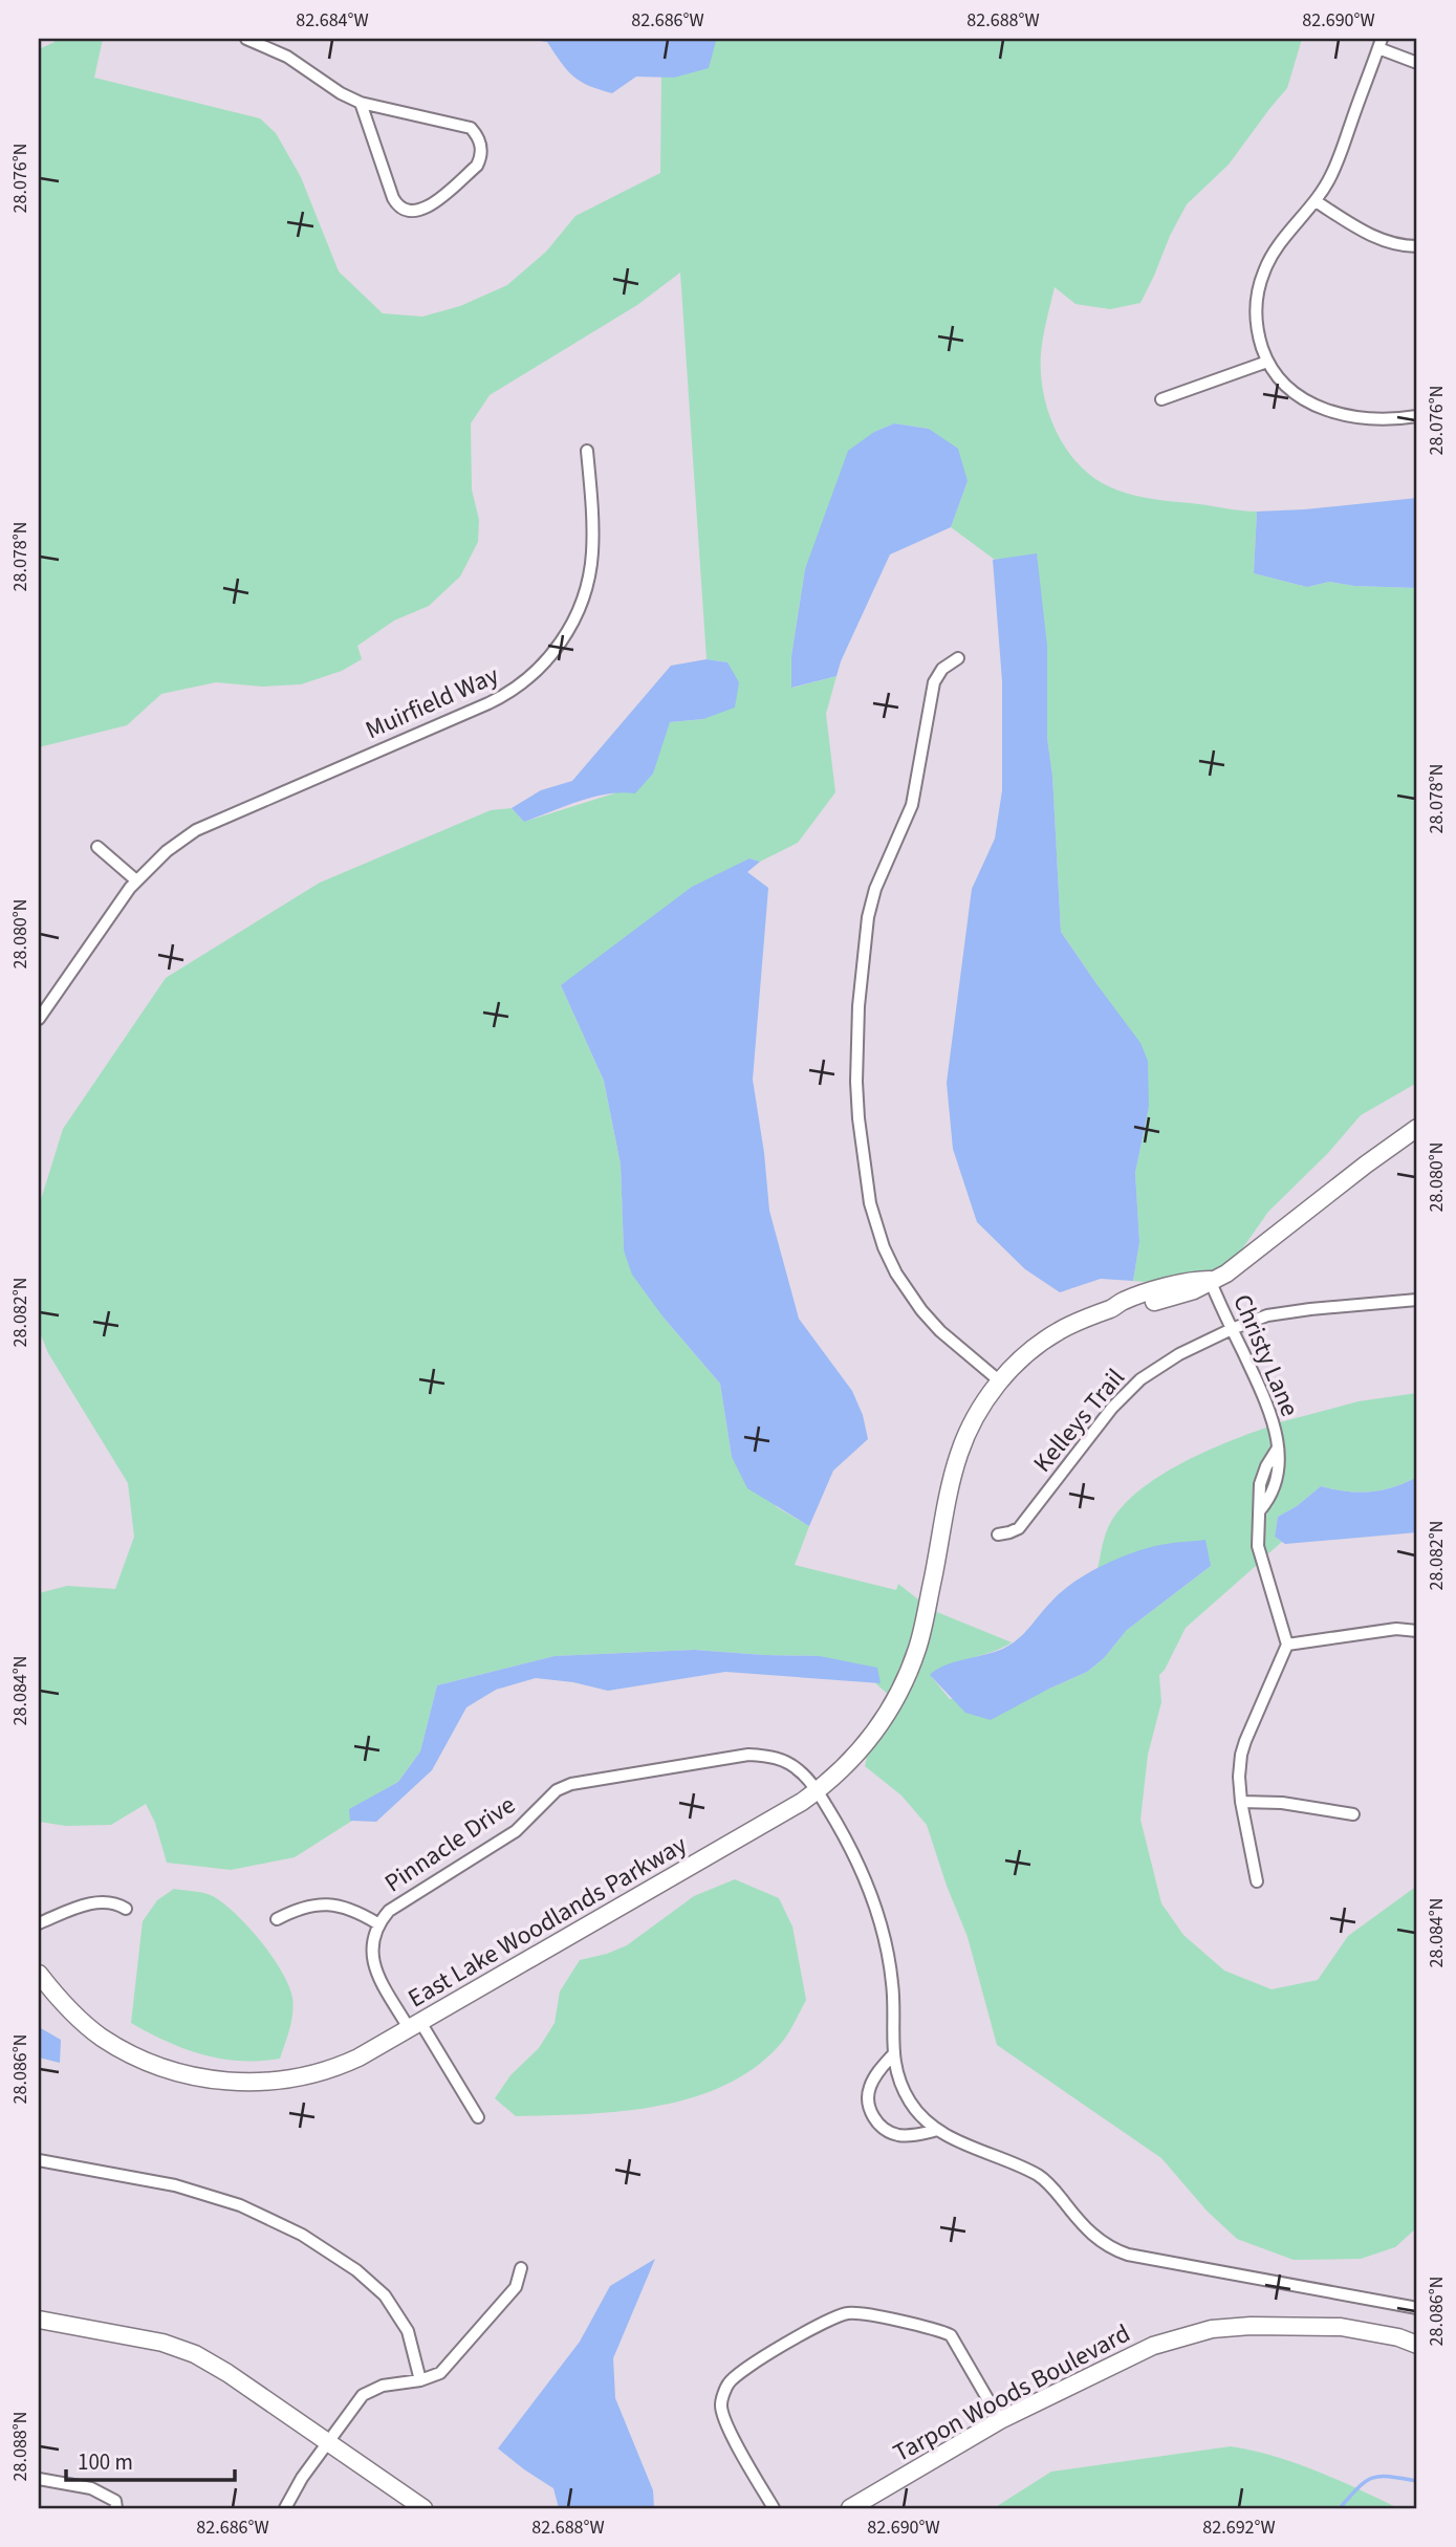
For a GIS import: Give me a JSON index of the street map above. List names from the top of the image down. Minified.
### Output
{"streets":{"street":["Muirfield Way","Christy Lane","Kelleys Trail","Pinnacle Drive","East Lake Woodlands Parkway","Tarpon Woods Boulevard"]},"crossings":[["Christy Lane","Kelleys Trail"],["Christy Lane","East Lake Woodlands Parkway"],["Pinnacle Drive","East Lake Woodlands Parkway"]],"scale_bar":"100 m","coordinates":["82.684°W","82.686°W","82.688°W","82.690°W","28.076°N","28.078°N","28.080°N","28.082°N","28.084°N","28.086°N","28.088°N","82.692°W"]}
